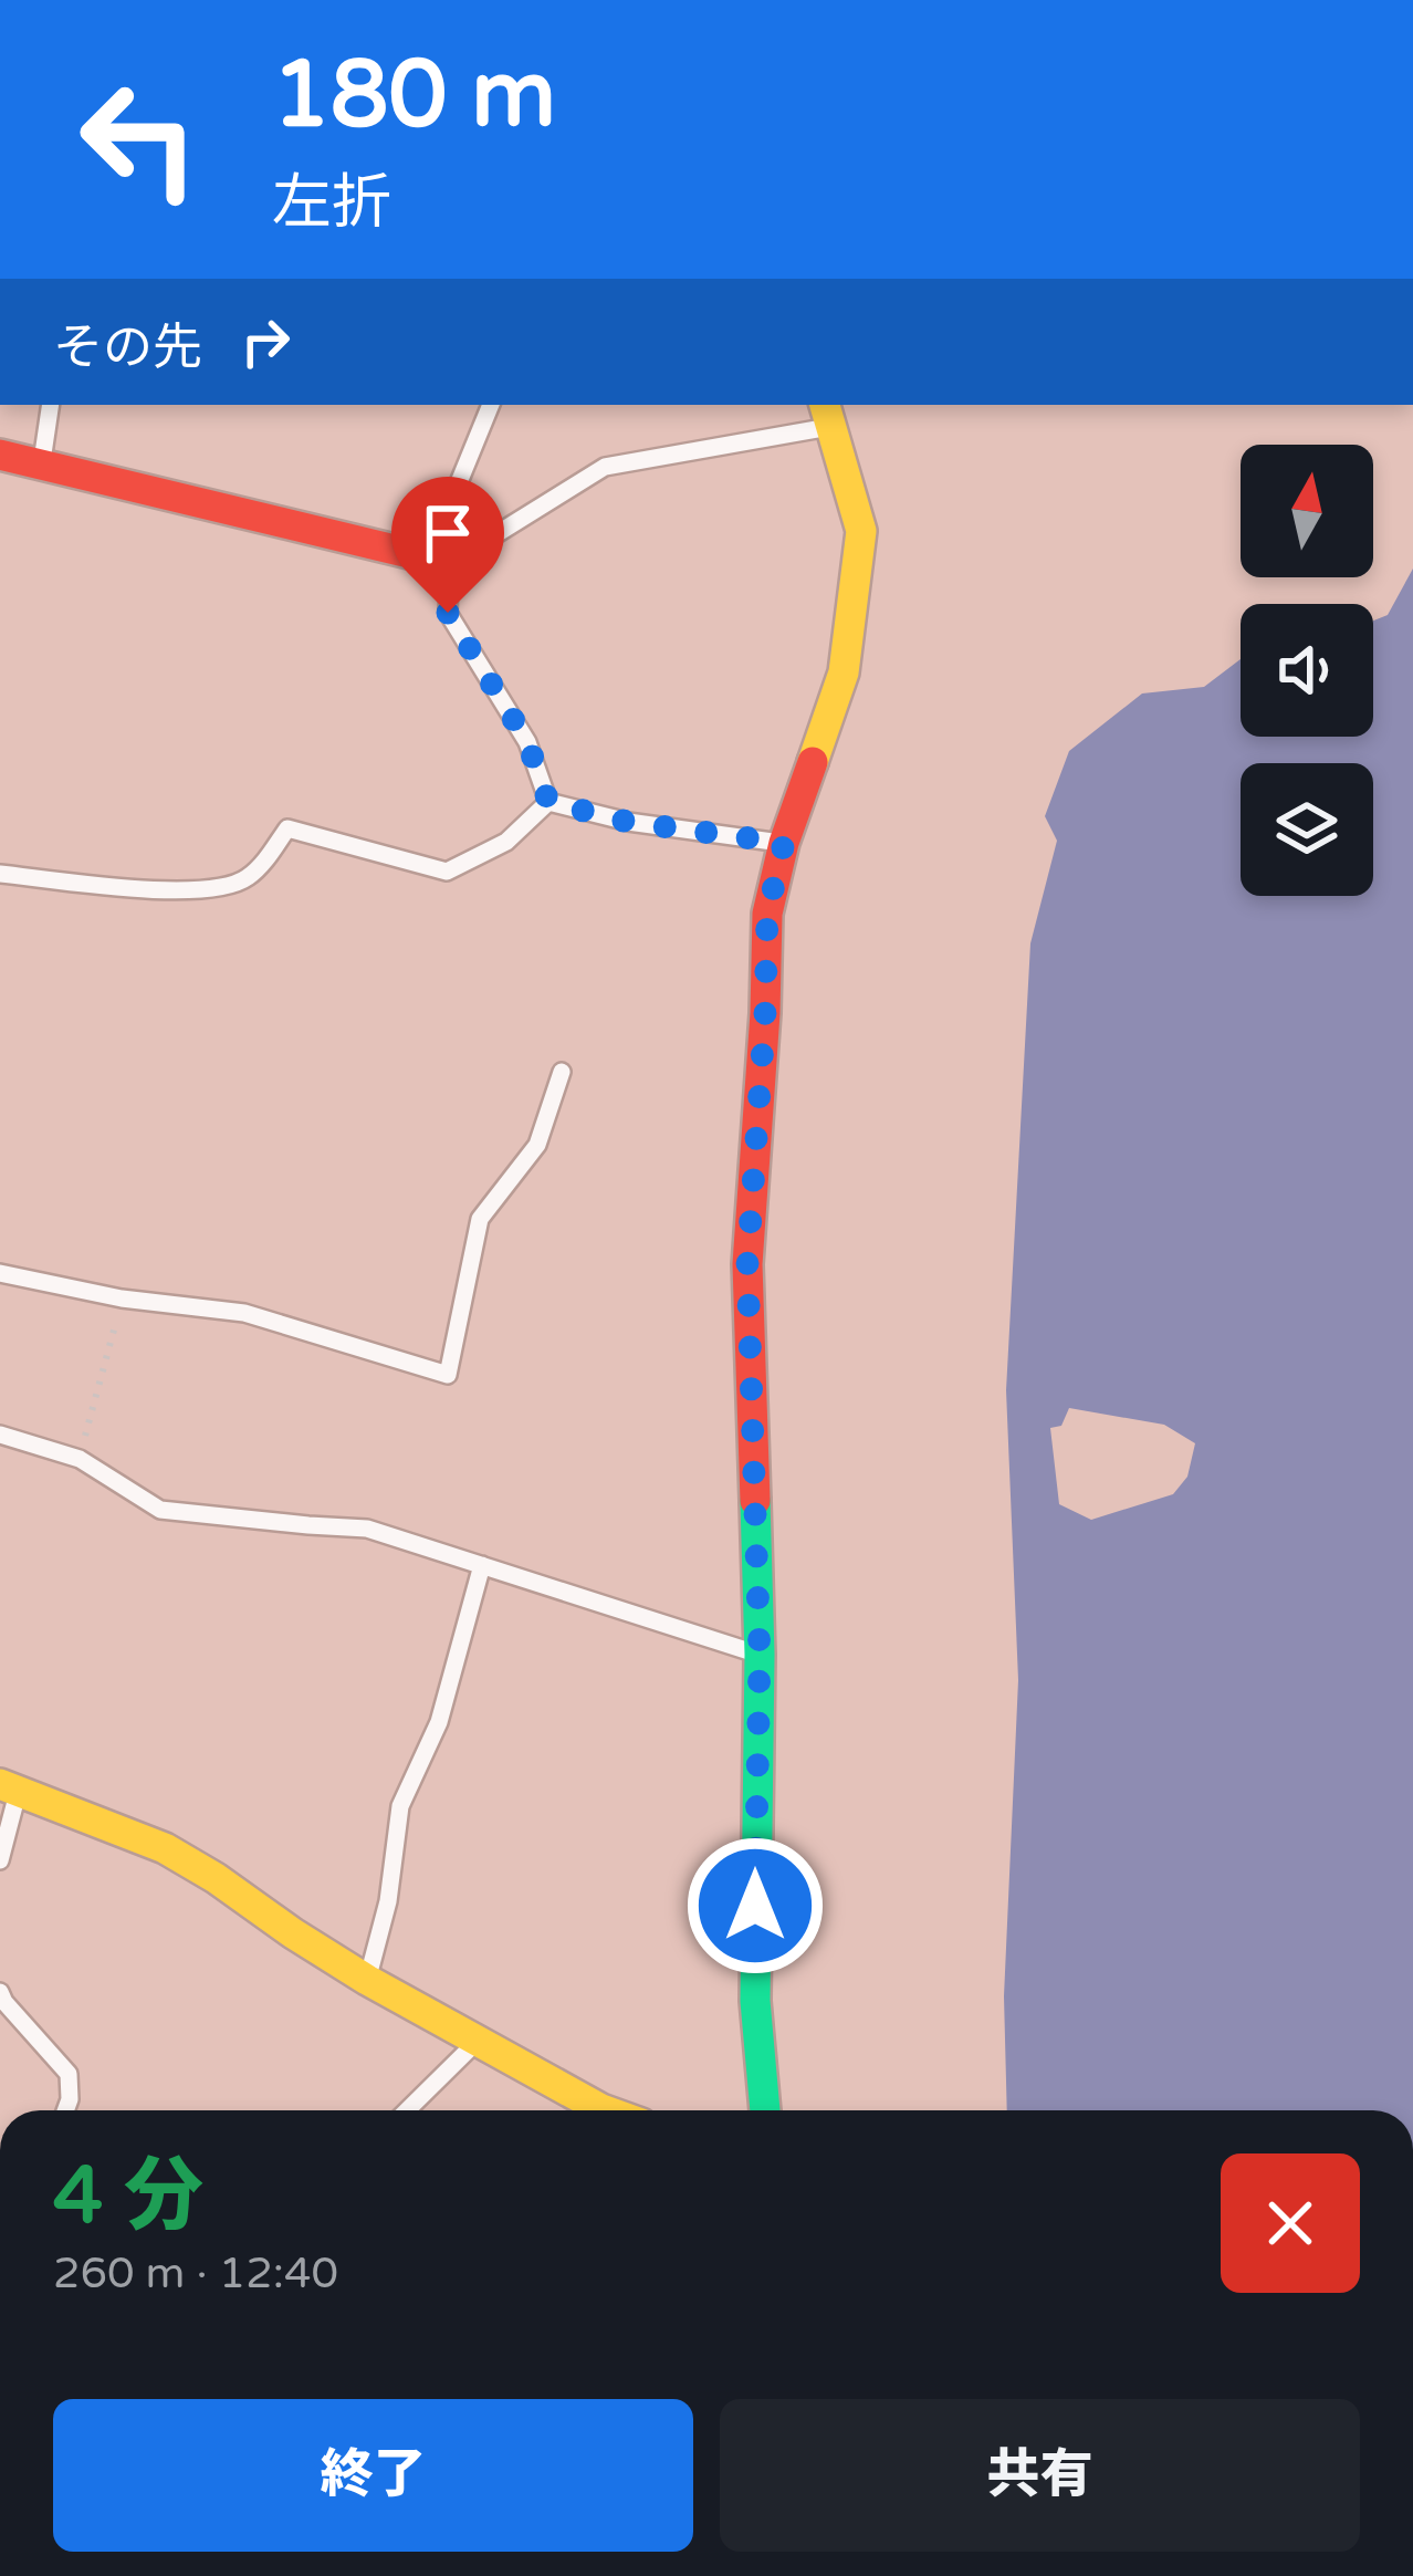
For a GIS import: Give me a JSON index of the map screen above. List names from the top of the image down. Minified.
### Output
{"north":"top","page":{"turn":["180 m","左折"],"then":"その先","heading":["4 分","260 m · 12:40"],"buttons":["終了","共有"]}}
